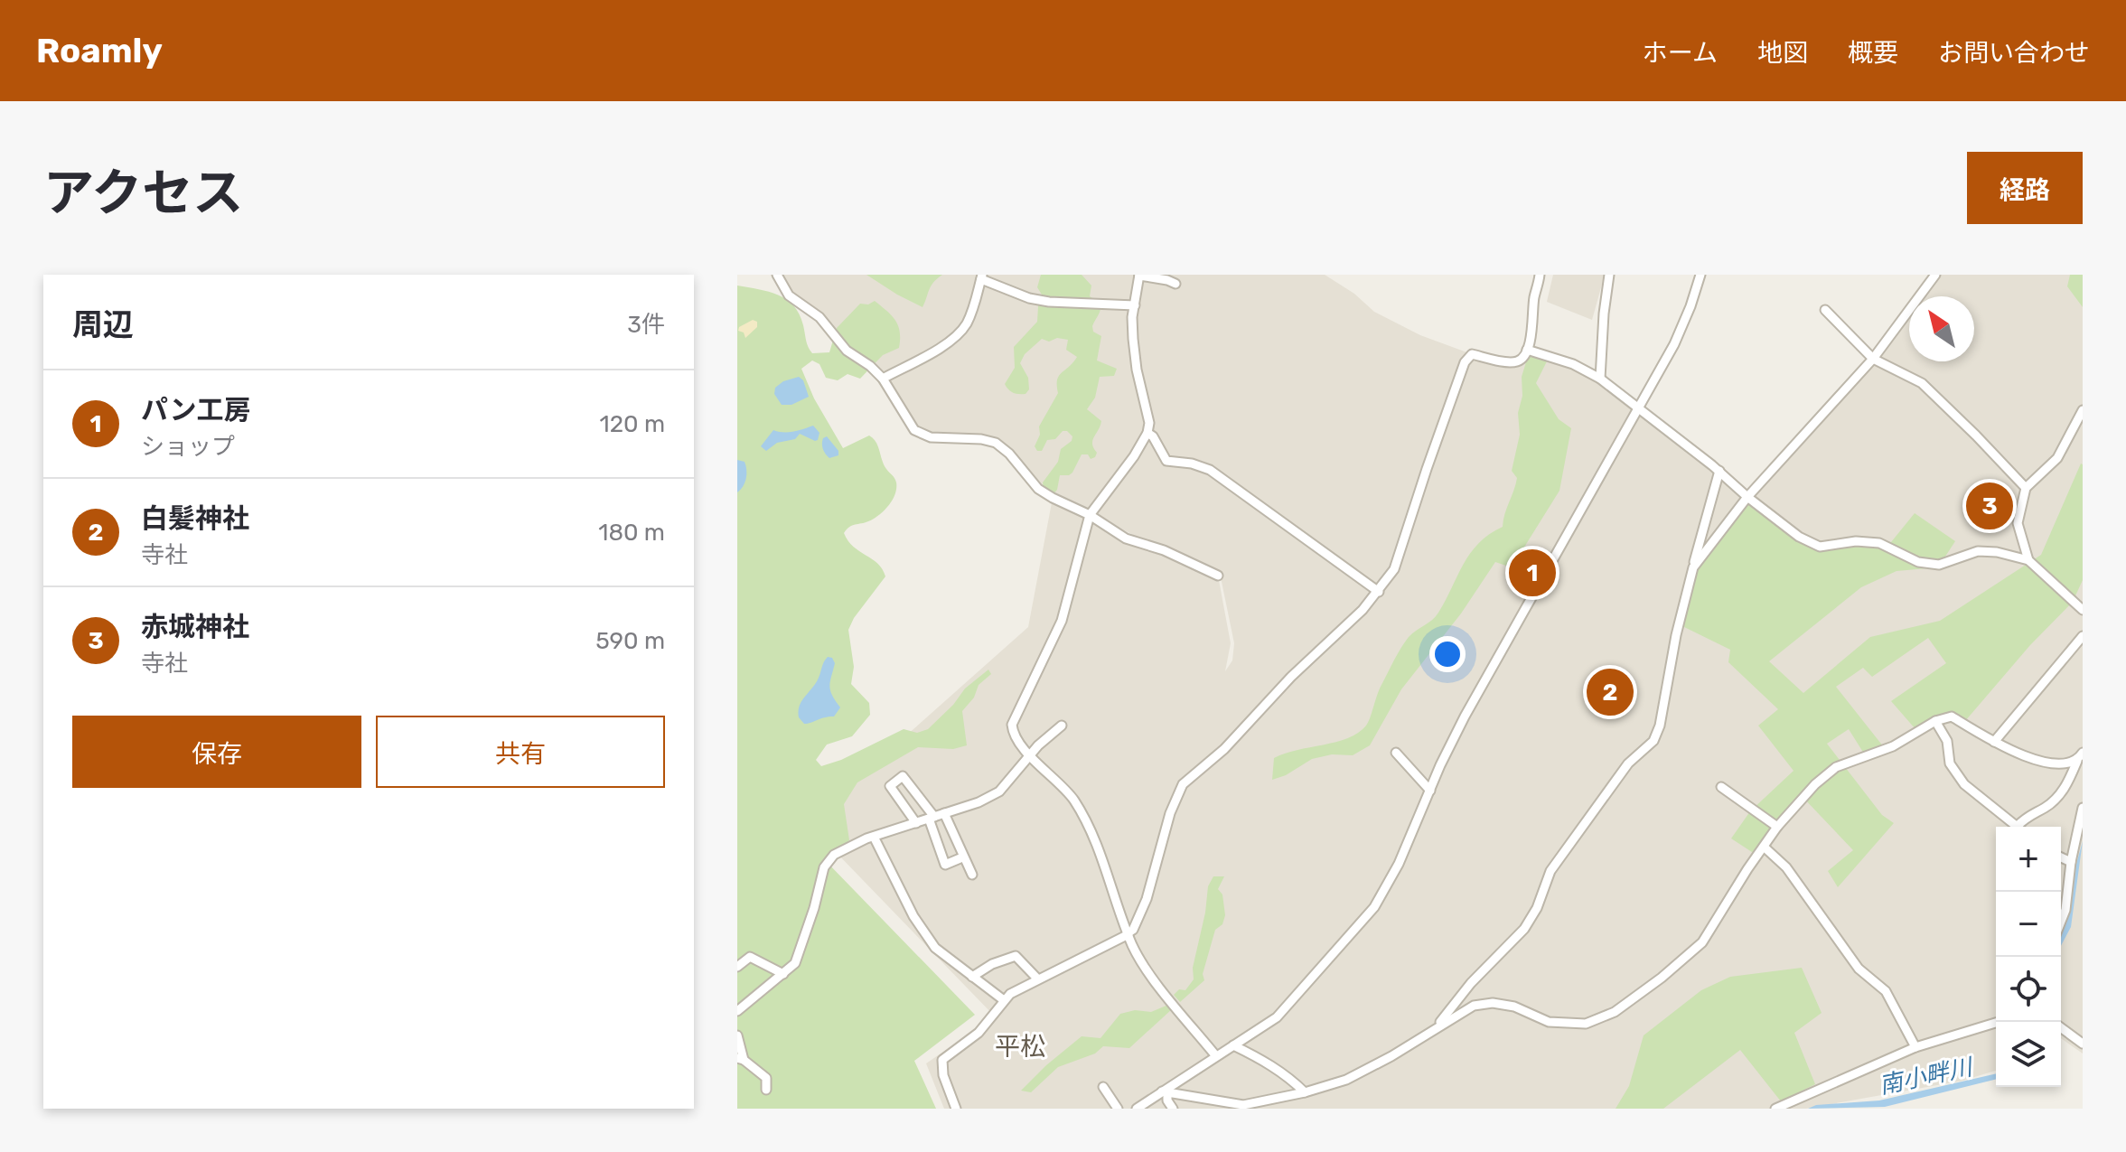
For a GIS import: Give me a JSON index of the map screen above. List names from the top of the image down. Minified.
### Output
{"districts":["平松"],"water":["南小畔川"],"north":"top left","page":{"header":"Roamly","nav":["ホーム","地図","概要","お問い合わせ"],"title":"アクセス","buttons":["経路",["保存","共有"]],"heading":["周辺","3件"],"list":[{"mark":"1","name":"パン工房","note":"ショップ","value":"120 m"},{"mark":"2","name":"白髪神社","note":"寺社","value":"180 m"},{"mark":"3","name":"赤城神社","note":"寺社","value":"590 m"}],"pins":["3","1","2"],"map_buttons":["+","−"]}}
